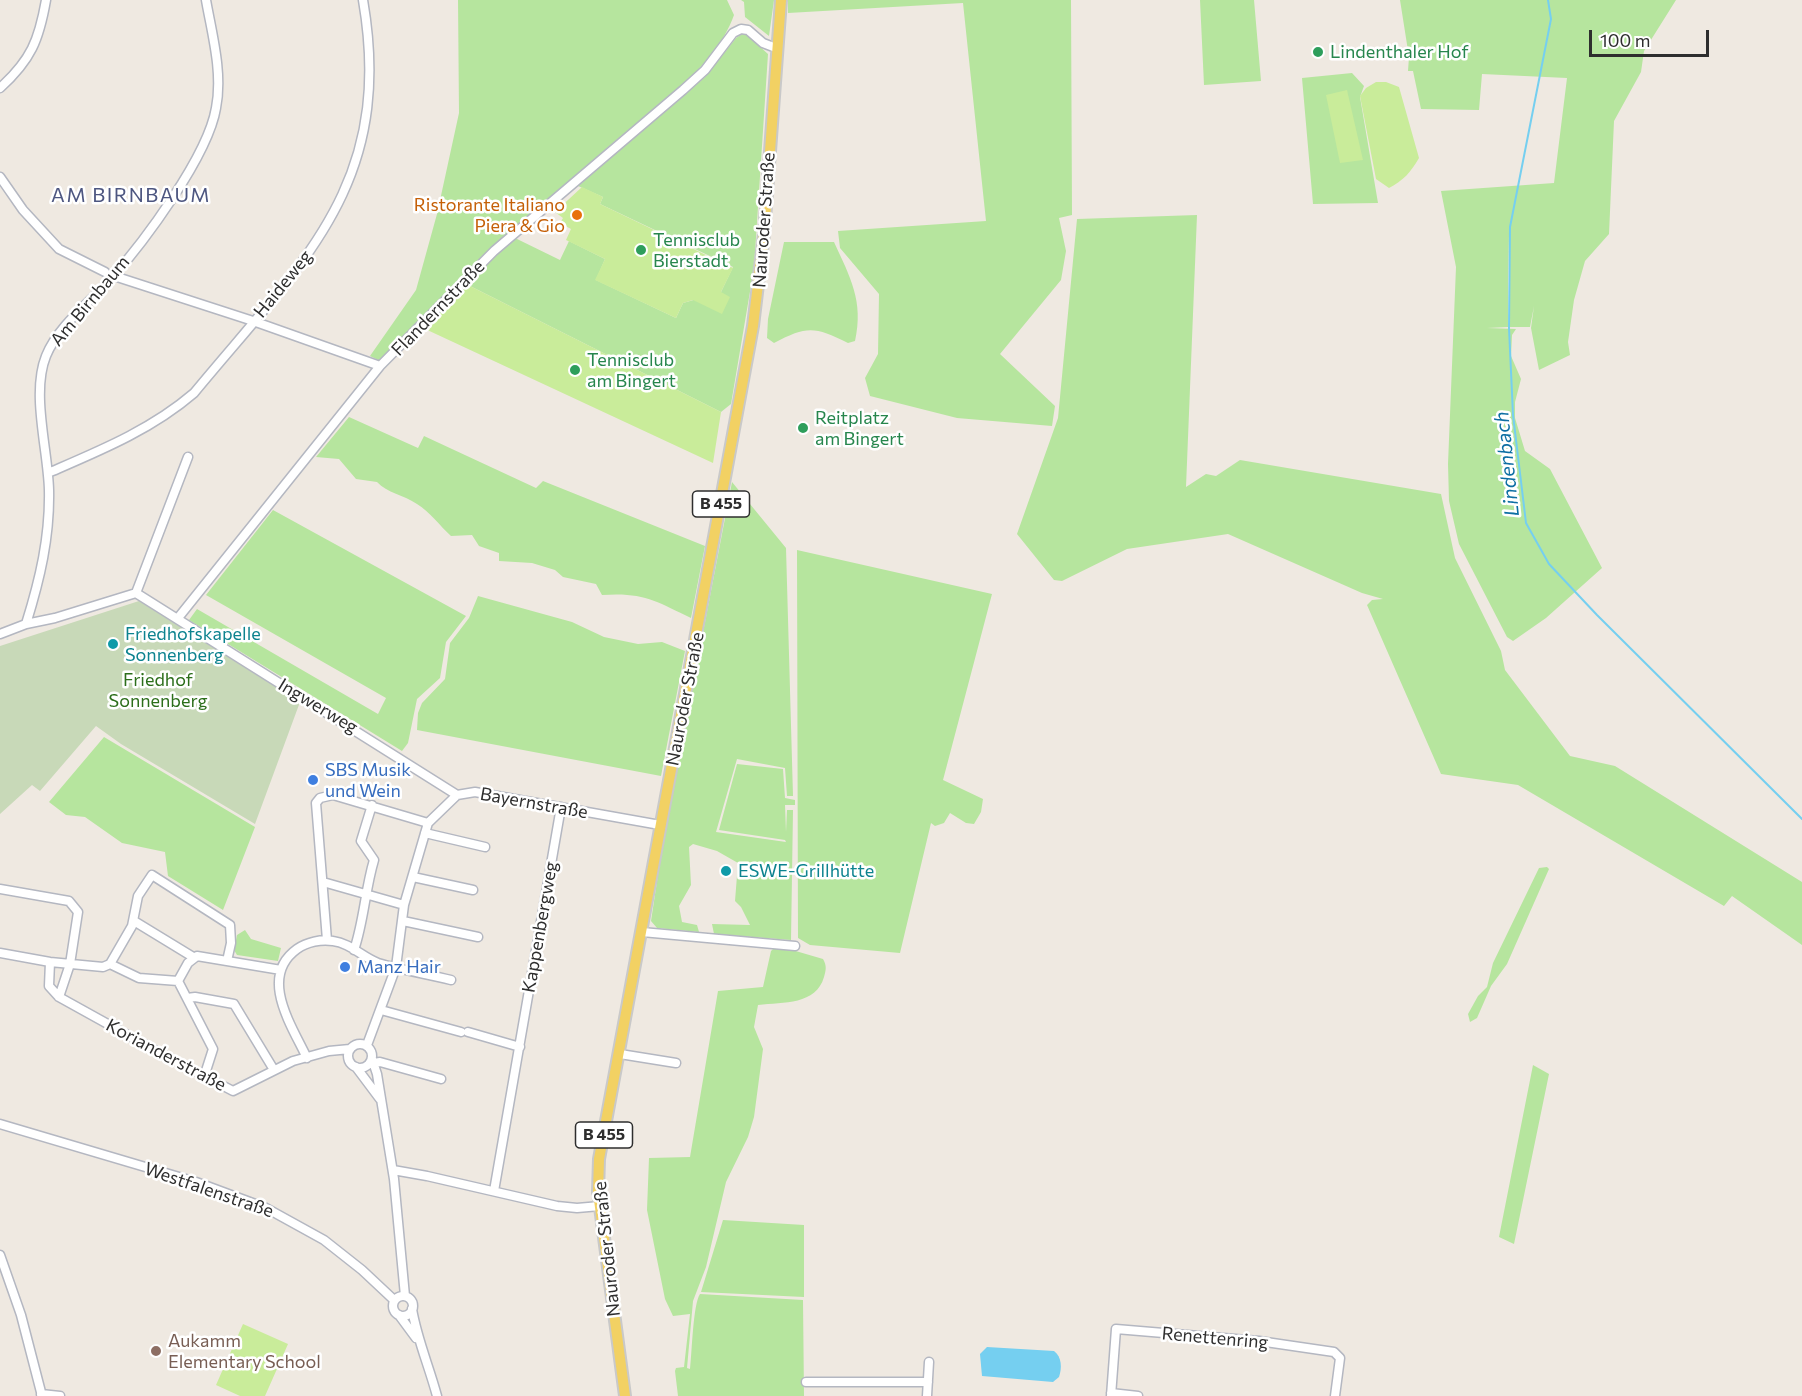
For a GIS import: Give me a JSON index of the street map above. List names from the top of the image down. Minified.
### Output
{"streets":{"main road":["Nauroder Straße","B 455"],"street":["Haideweg","Am Birnbaum","Flandernstraße","Ingwerweg","Bayernstraße","Kappenbergweg","Korianderstraße","Westfalenstraße","Renettenring"]},"crossings":[["Nauroder Straße","Flandernstraße"],["Nauroder Straße","Bayernstraße"],["Haideweg","Am Birnbaum"],["Flandernstraße","Ingwerweg"],["Ingwerweg","Bayernstraße"],["Bayernstraße","Kappenbergweg"],["Bayernstraße","Korianderstraße"]],"districts":["AM BIRNBAUM"],"water":["Lindenbach"],"parks":["Friedhof Sonnenberg"],"places":["Lindenthaler Hof","Ristorante Italiano Piera & Gio","Tennisclub Bierstadt","Tennisclub am Bingert","Reitplatz am Bingert","Friedhofskapelle Sonnenberg","SBS Musik und Wein","ESWE-Grillhütte","Manz Hair","Aukamm Elementary School"],"scale_bar":"100 m"}
